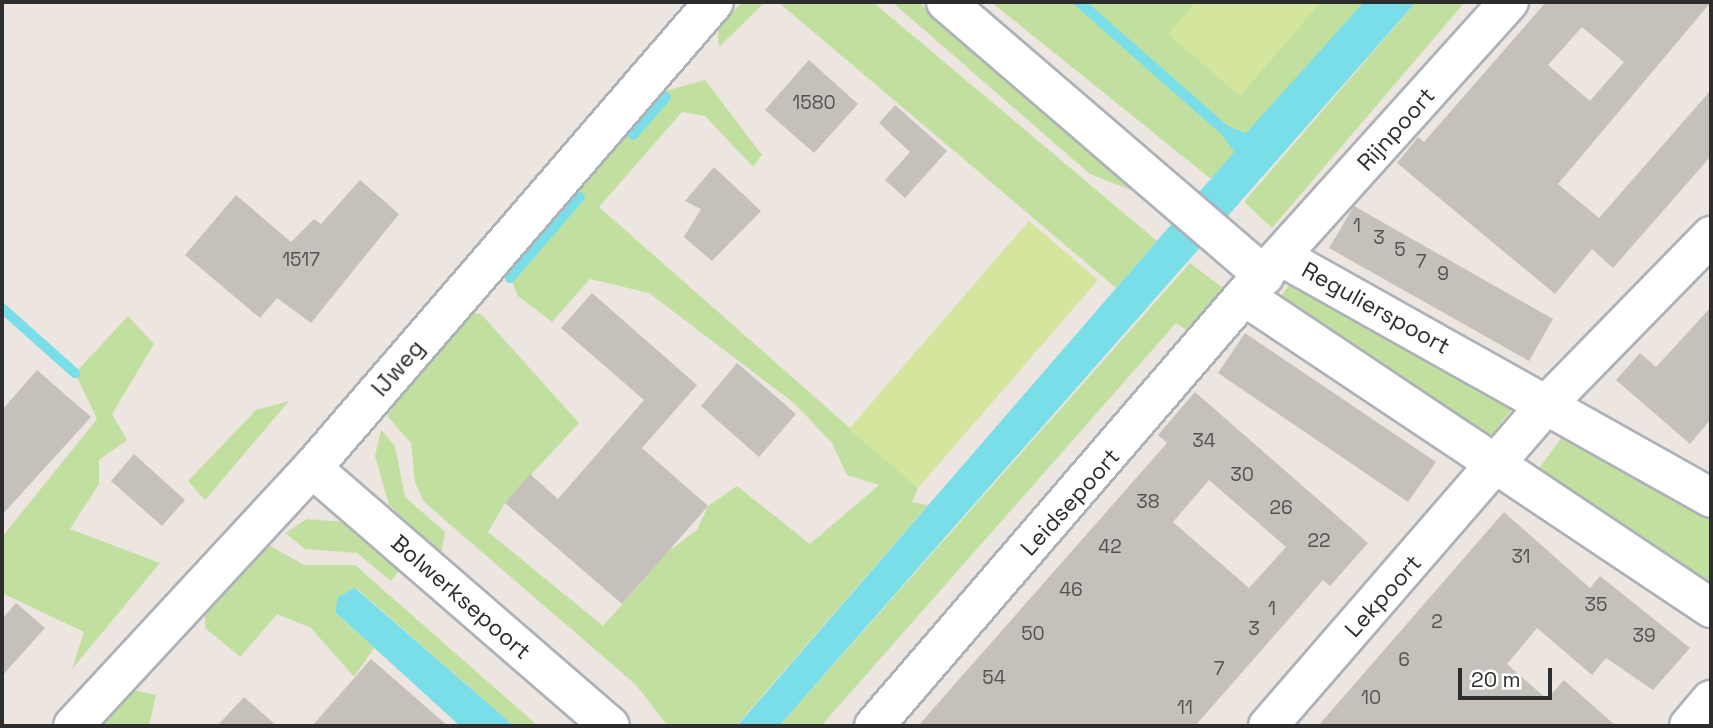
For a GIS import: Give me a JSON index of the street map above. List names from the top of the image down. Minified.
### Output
{"streets":{"street":["Rijnpoort","Regulierspoort","IJweg","Leidsepoort","Lekpoort","Bolwerksepoort"]},"crossings":[["Rijnpoort","Regulierspoort"],["Rijnpoort","Leidsepoort"],["Regulierspoort","Leidsepoort"],["Regulierspoort","Lekpoort"],["IJweg","Bolwerksepoort"]],"house_numbers":["1580","1","3","5","1517","7","9","34","30","38","26","22","42","31","46","35","1","2","3","50","39","6","7","54","10","11"],"scale_bar":"20 m"}
